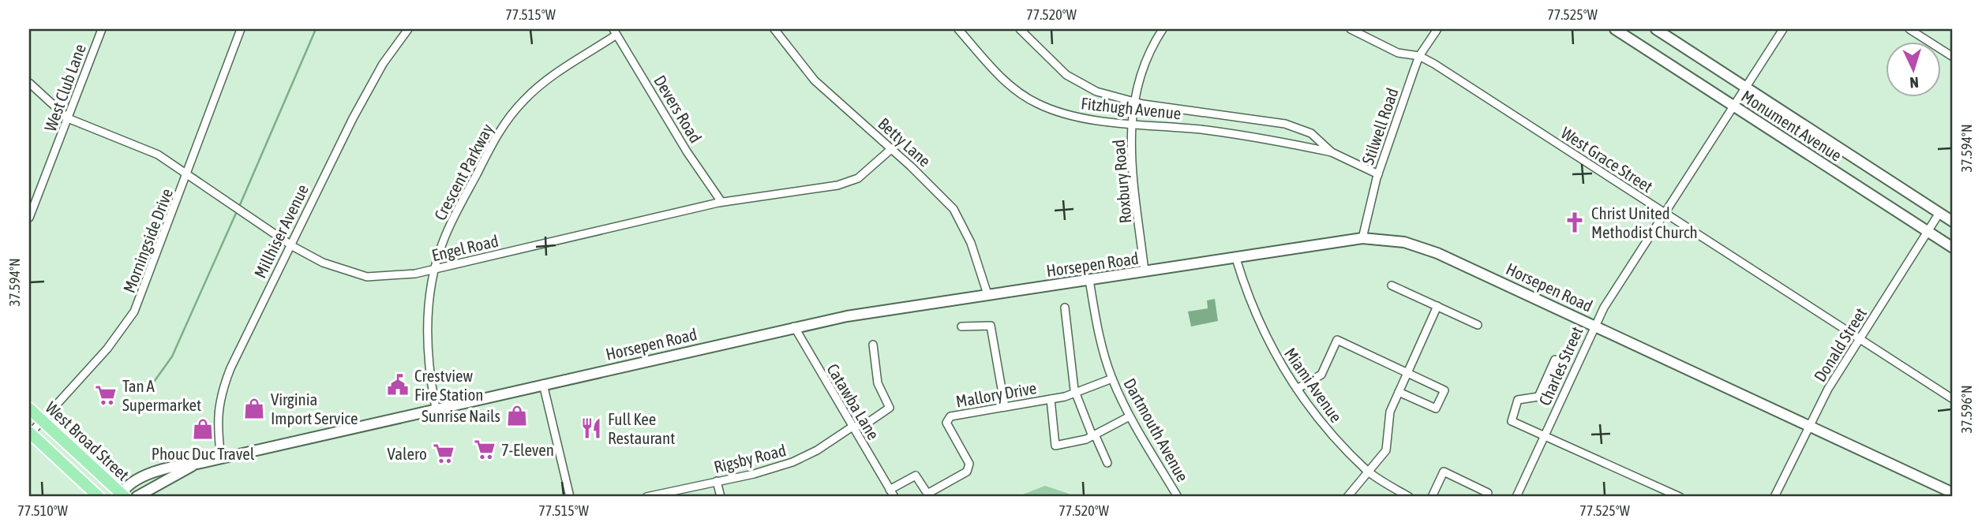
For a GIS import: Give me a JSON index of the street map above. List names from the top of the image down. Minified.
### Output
{"streets":{"main road":["West Broad Street"],"street":["West Club Lane","Fitzhugh Avenue","Devers Road","Monument Avenue","Stilwell Road","Betty Lane","West Grace Street","Crescent Parkway","Roxbury Road","Millhiser Avenue","Morningside Drive","Engel Road","Horsepen Road","Donald Street","Charles Street","Miami Avenue","Mallory Drive","Catawba Lane","Dartmouth Avenue","Rigsby Road"]},"crossings":[["West Club Lane","Engel Road"],["Fitzhugh Avenue","Stilwell Road"],["Fitzhugh Avenue","Roxbury Road"],["Devers Road","Crescent Parkway"],["Devers Road","Engel Road"],["Monument Avenue","Donald Street"],["Monument Avenue","Charles Street"],["Stilwell Road","West Grace Street"],["Stilwell Road","Horsepen Road"],["Betty Lane","Engel Road"],["Betty Lane","Horsepen Road"],["West Grace Street","Donald Street"],["West Grace Street","Charles Street"],["Crescent Parkway","Engel Road"],["Crescent Parkway","Horsepen Road"],["Roxbury Road","Horsepen Road"],["Millhiser Avenue","Engel Road"],["Millhiser Avenue","Horsepen Road"],["Morningside Drive","Engel Road"],["Morningside Drive","West Broad Street"],["Horsepen Road","Donald Street"],["Horsepen Road","Charles Street"],["Horsepen Road","Miami Avenue"],["Horsepen Road","Catawba Lane"],["Horsepen Road","Dartmouth Avenue"],["Horsepen Road","West Broad Street"],["Mallory Drive","Catawba Lane"],["Mallory Drive","Dartmouth Avenue"],["Catawba Lane","Rigsby Road"]],"places":{"church":["Christ United Methodist Church"],"public building":["Crestview Fire Station"],"supermarket":["Tan A Supermarket","7-Eleven","Valero"],"shop":["Virginia Import Service","Sunrise Nails","Phouc Duc Travel"],"restaurant":["Full Kee Restaurant"]},"north":"bottom","coordinates":["77.515°W","77.520°W","77.525°W","37.594°N","37.596°N","77.510°W"]}
